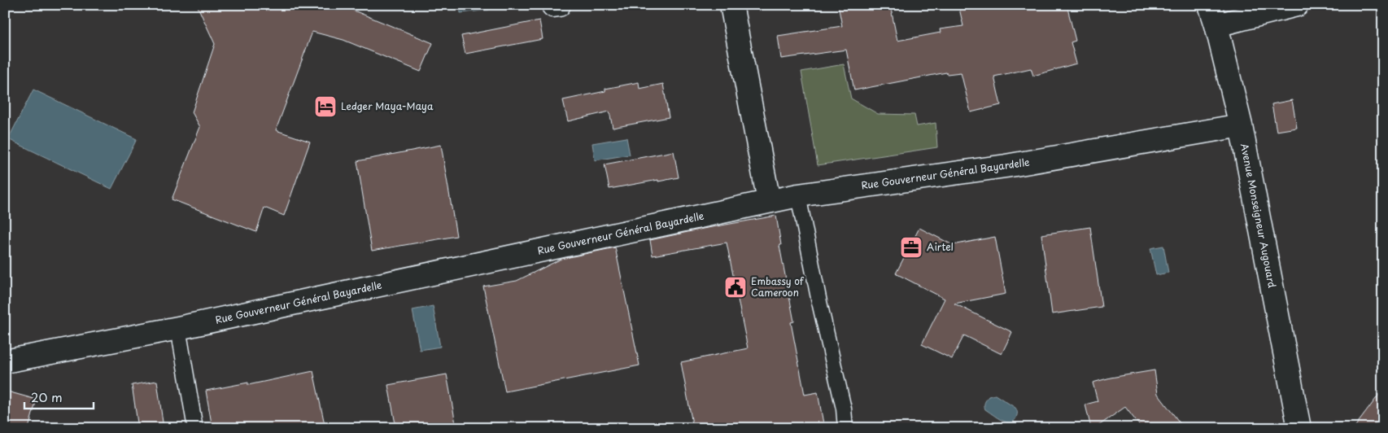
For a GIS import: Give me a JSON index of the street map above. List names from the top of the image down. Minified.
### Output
{"streets":{"street":["Rue Gouverneur Général Bayardelle","Avenue Monseigneur Augouard"]},"crossings":[["Rue Gouverneur Général Bayardelle","Avenue Monseigneur Augouard"]],"places":{"hotel":["Ledger Maya-Maya"],"office":["Airtel"],"public building":["Embassy of Cameroon"]},"scale_bar":"20 m"}
